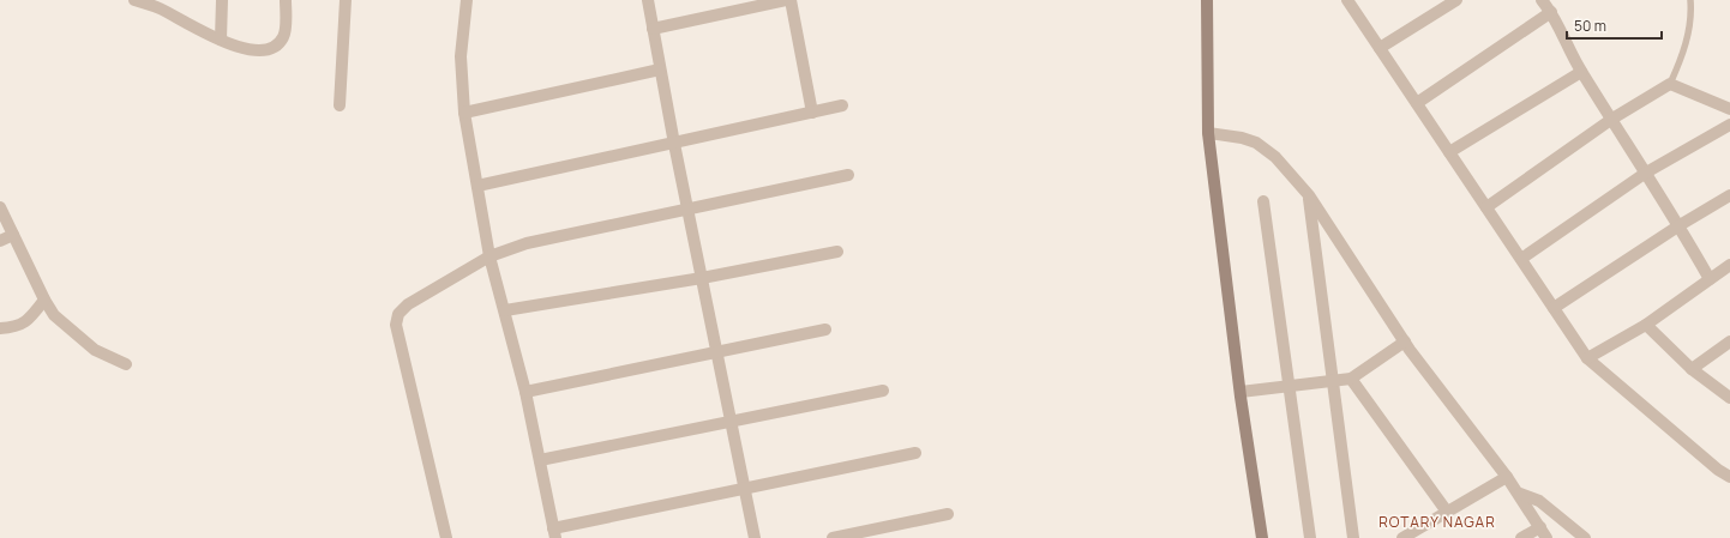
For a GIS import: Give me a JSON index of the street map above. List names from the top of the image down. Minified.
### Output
{"districts":["ROTARY NAGAR"],"scale_bar":"50 m"}
